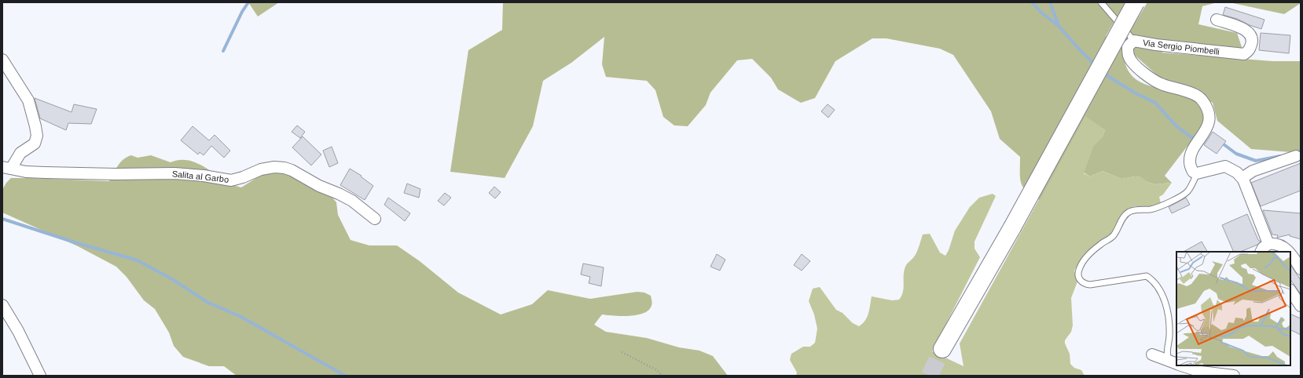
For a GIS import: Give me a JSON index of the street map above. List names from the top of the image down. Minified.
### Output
{"streets":{"street":["Via Sergio Piombelli","Salita al Garbo"]}}
